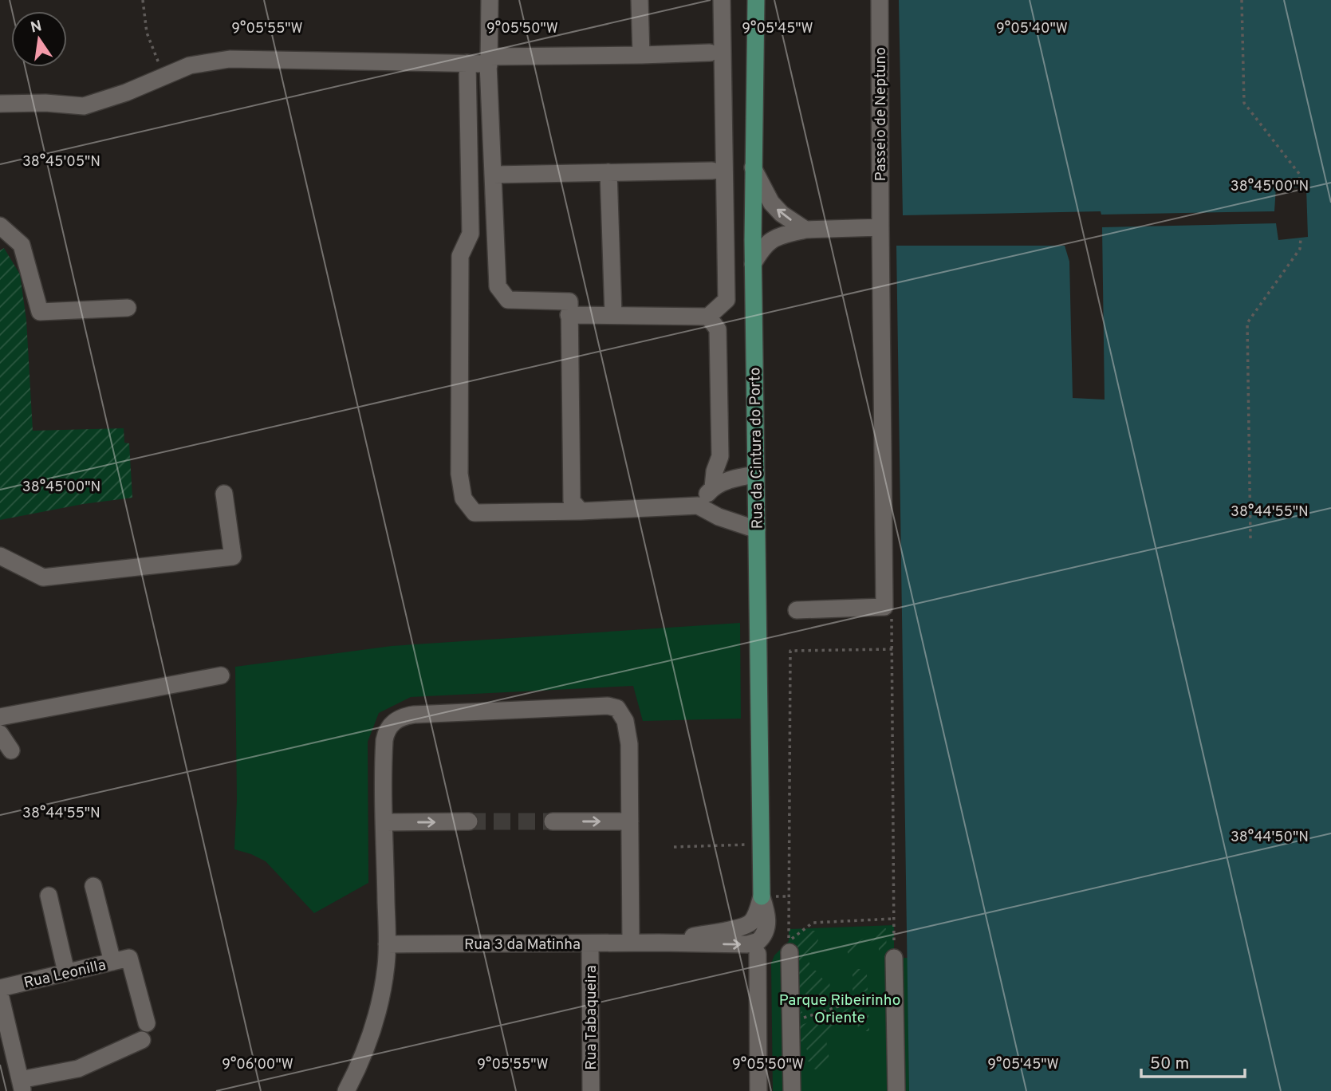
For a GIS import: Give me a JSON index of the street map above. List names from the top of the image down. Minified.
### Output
{"streets":{"main road":["Rua da Cintura do Porto"],"street":["Passeio de Neptuno","Rua 3 da Matinha","Rua Leonilla","Rua Tabaqueira"]},"crossings":[["Rua da Cintura do Porto","Rua 3 da Matinha"],["Rua 3 da Matinha","Rua Tabaqueira"]],"parks":["Parque Ribeirinho Oriente"],"scale_bar":"50 m","north":"top","coordinates":["9°05'55\"W","9°05'50\"W","9°05'45\"W","9°05'40\"W","38°45'05\"N","38°45'00\"N","38°44'55\"N","38°44'50\"N","9°06'00\"W"]}
